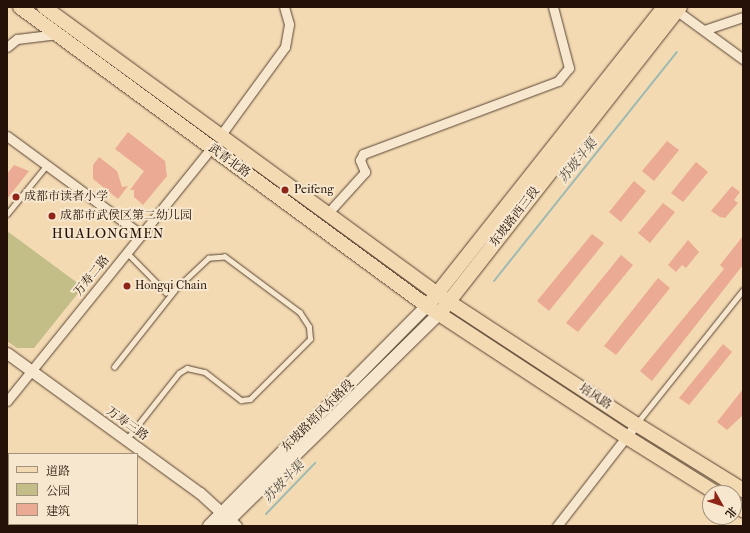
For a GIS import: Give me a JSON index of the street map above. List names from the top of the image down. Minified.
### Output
{"streets":{"main road":["武青北路","东坡路西三段","培风路","东坡路培风东路段"],"street":["万寿二路","万寿三路"]},"crossings":[["武青北路","东坡路西三段"],["武青北路","万寿二路"],["武青北路","培风路"],["武青北路","东坡路培风东路段"],["东坡路西三段","培风路"],["东坡路西三段","东坡路培风东路段"],["万寿二路","万寿三路"],["培风路","东坡路培风东路段"],["东坡路培风东路段","万寿三路"]],"districts":["HUALONGMEN"],"water":["苏坡斗渠"],"places":["Peifeng","成都市读者小学","成都市武侯区第二幼儿园","Hongqi Chain"],"legend":["道路","公园","建筑"],"north":"bottom right"}
